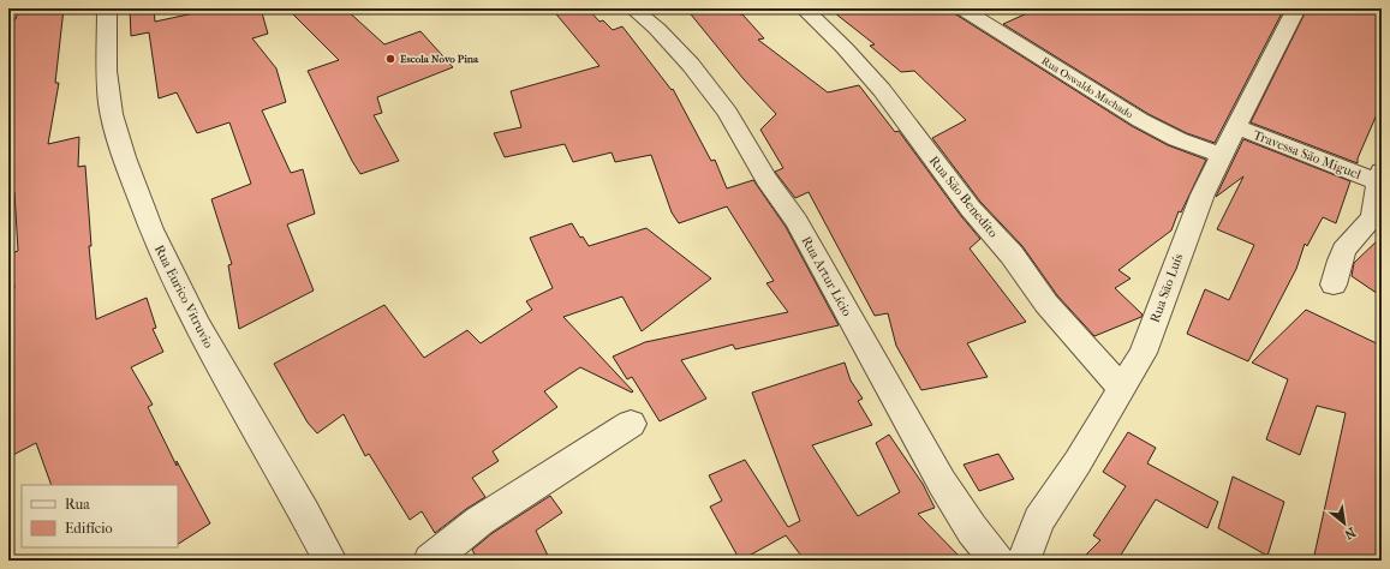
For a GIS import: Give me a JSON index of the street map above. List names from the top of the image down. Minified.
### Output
{"streets":{"street":["Rua Oswaldo Machado","Travessa São Miguel","Rua São Benedito","Rua Artur Lício","Rua São Luís","Rua Eurico Vitruvio"]},"crossings":[["Rua Oswaldo Machado","Rua São Luís"],["Travessa São Miguel","Rua São Luís"],["Rua São Benedito","Rua São Luís"]],"places":["Escola Novo Pina"],"legend":["Rua","Edifício"],"north":"bottom right"}
